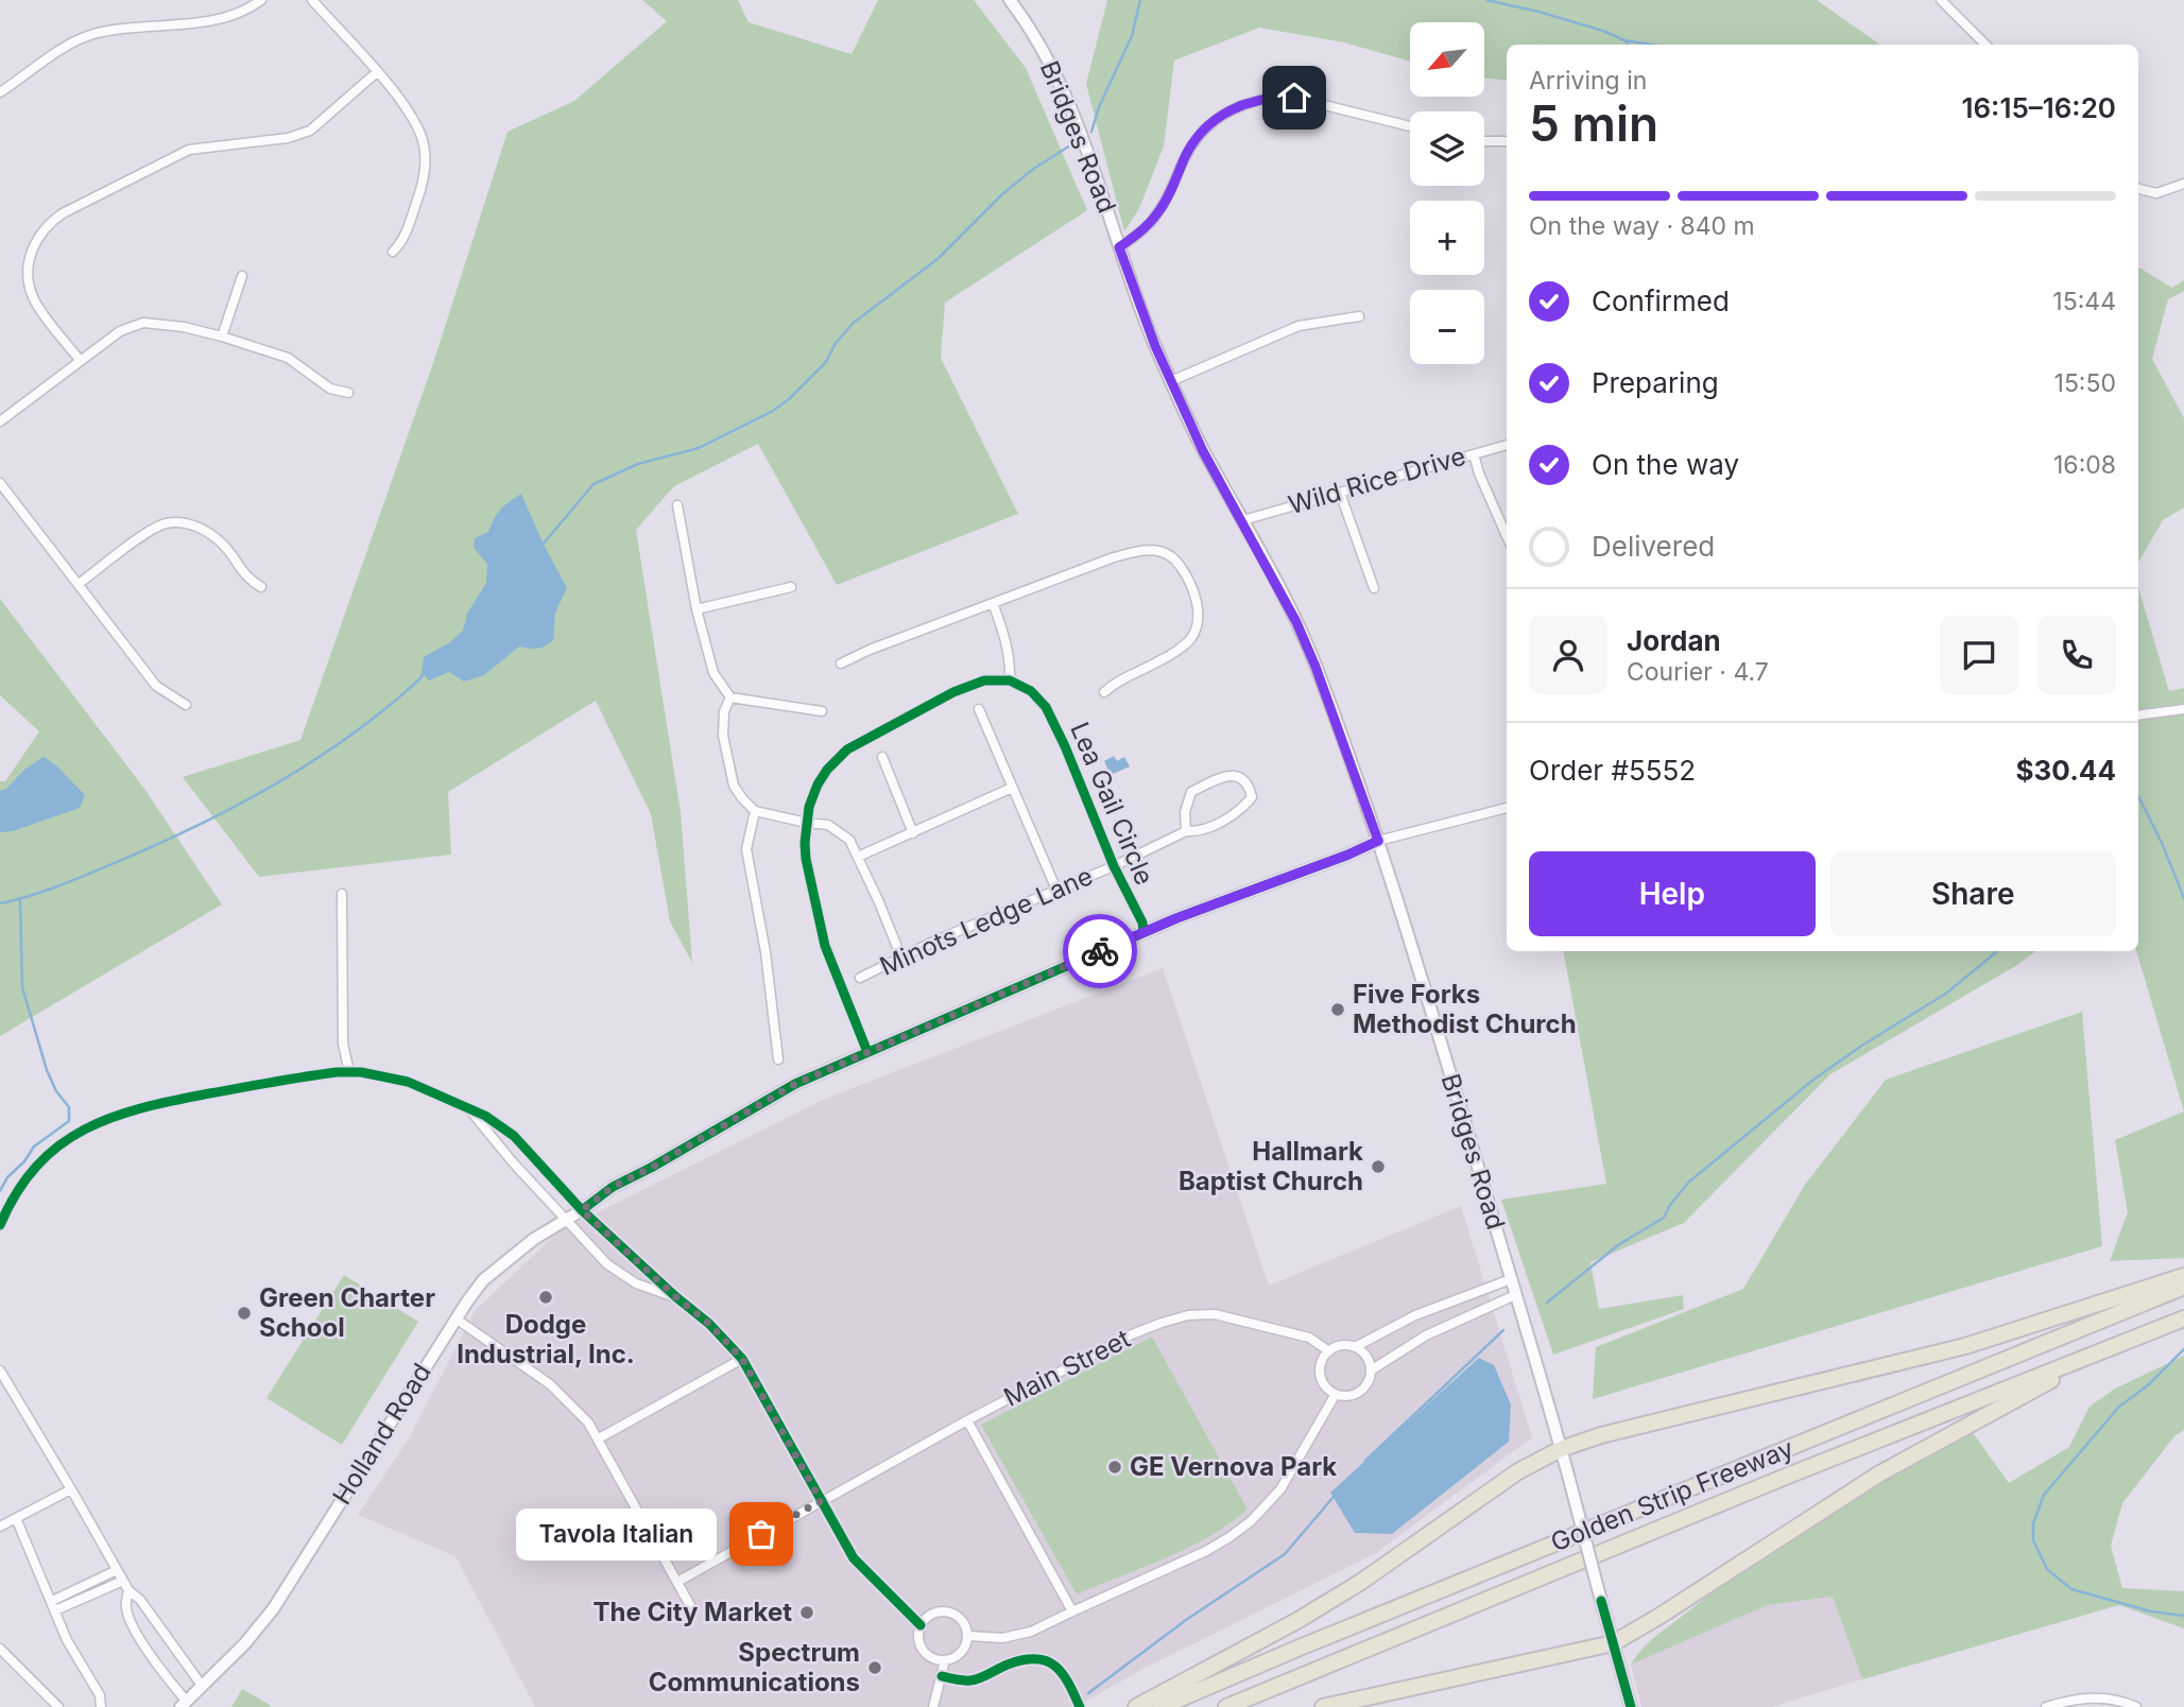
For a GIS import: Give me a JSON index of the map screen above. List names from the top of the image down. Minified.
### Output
{"streets":{"highway":["Golden Strip Freeway"],"main road":["Bridges Road","Holland Road"],"street":["Wild Rice Drive","Lea Gail Circle","Minots Ledge Lane","Main Street"]},"crossings":[["Bridges Road","Wild Rice Drive"],["Bridges Road","Holland Road"],["Lea Gail Circle","Minots Ledge Lane"],["Lea Gail Circle","Holland Road"]],"places":["Five Forks Methodist Church","Hallmark Baptist Church","Dodge Industrial, Inc.","Green Charter School","GE Vernova Park","Tavola Italian","The City Market","Spectrum Communications"],"north":"bottom left","page":{"map_buttons":["+","−"],"heading":["5 min","Arriving in","16:15–16:20"],"panel":["Jordan","Courier · 4.7","Order #5552","$30.44"],"bar":"On the way · 840 m","list":[["Confirmed","15:44"],["Preparing","15:50"],["On the way","16:08"],"Delivered"],"buttons":["Help","Share"],"bubble":"Tavola Italian"}}
